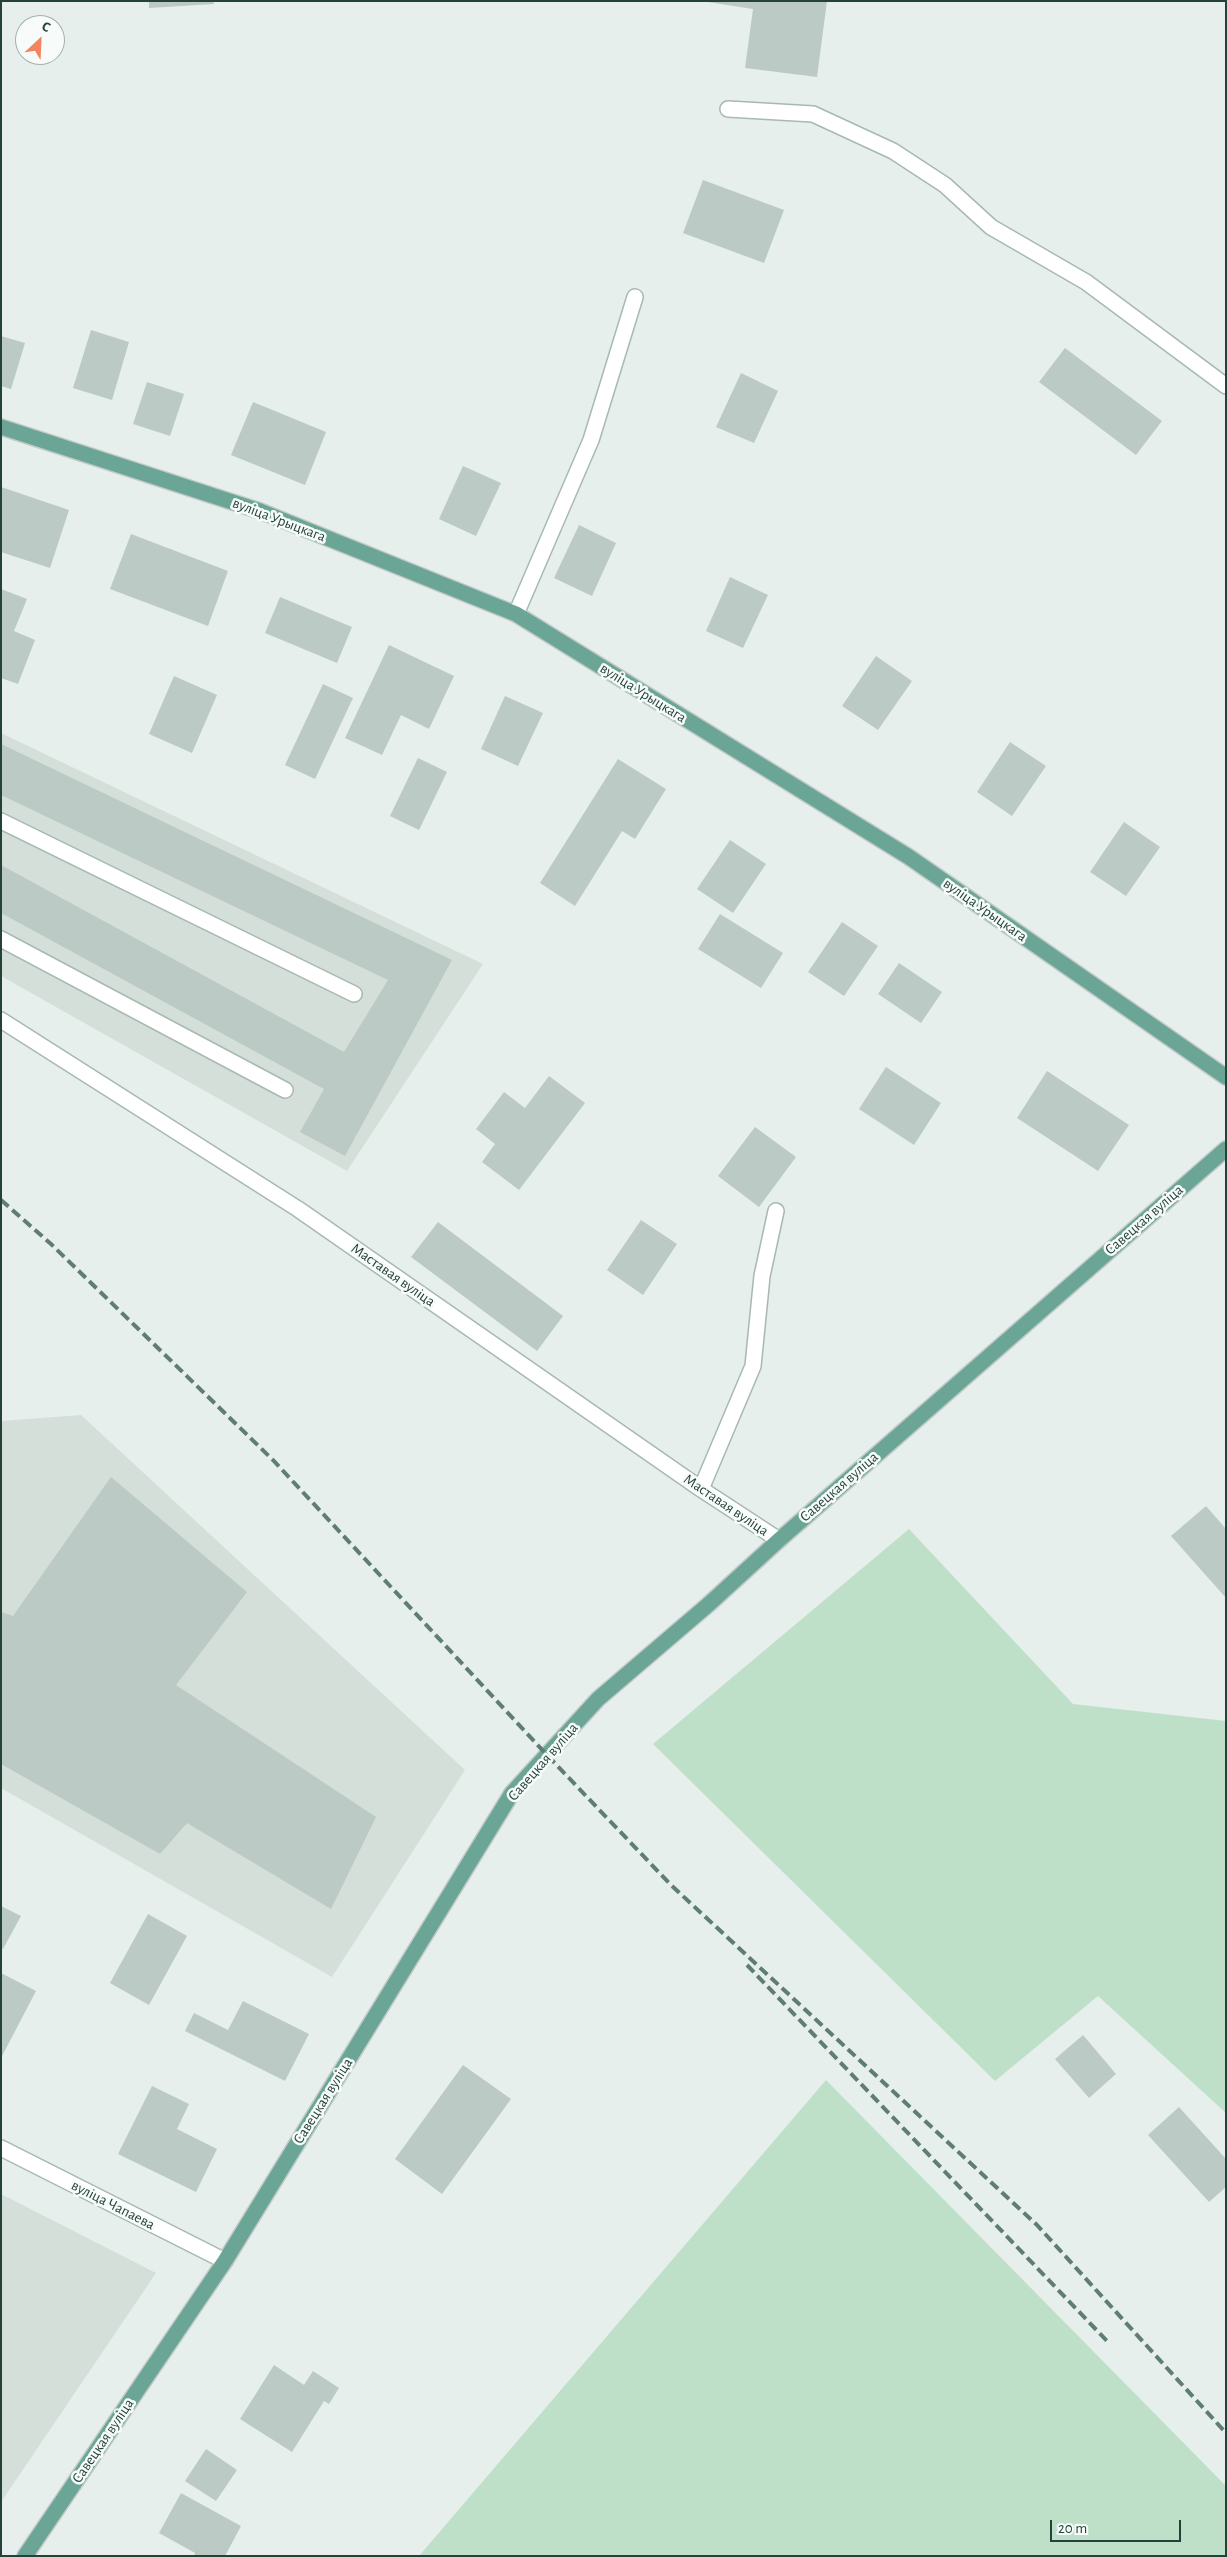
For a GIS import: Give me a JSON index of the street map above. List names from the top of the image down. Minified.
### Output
{"streets":{"main road":["вуліца Урыцкага","Савецкая вуліца"],"street":["Маставая вуліца","вуліца Чапаева"]},"crossings":[["Савецкая вуліца","Маставая вуліца"],["Савецкая вуліца","вуліца Чапаева"]],"scale_bar":"20 m","north":"top right"}
